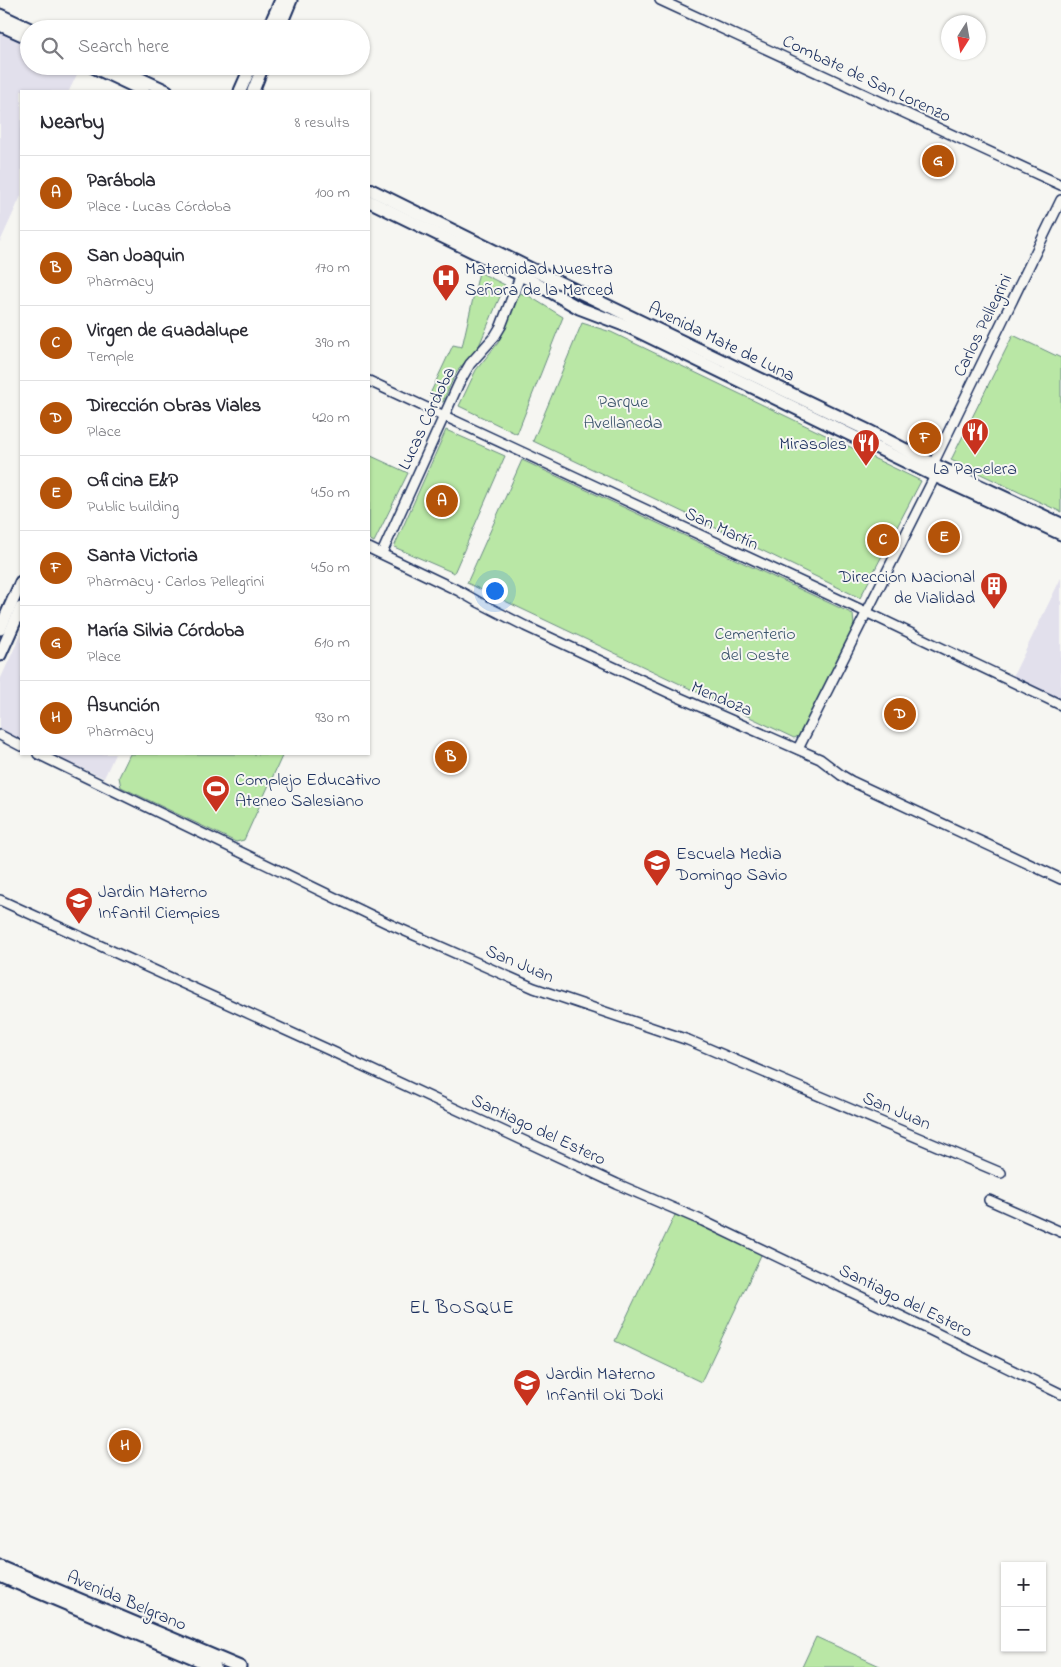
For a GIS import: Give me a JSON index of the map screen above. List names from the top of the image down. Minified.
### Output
{"streets":{"main road":["Avenida Mate de Luna","Avenida Belgrano"],"street":["Combate de San Lorenzo","Carlos Pellegrini","Lucas Córdoba","San Martín","Mendoza","San Juan","Santiago del Estero"]},"crossings":[["Carlos Pellegrini","Avenida Mate de Luna"],["Carlos Pellegrini","San Martín"],["Carlos Pellegrini","Mendoza"],["Avenida Mate de Luna","Lucas Córdoba"],["Lucas Córdoba","San Martín"],["Lucas Córdoba","Mendoza"]],"districts":["EL BOSQUE"],"parks":["Parque Avellaneda","Cementerio del Oeste"],"places":{"hospital":["Maternidad Nuestra Señora de la Merced"],"restaurant":["La Papelera","Mirasoles"],"building":["Direccion Nacional de Vialidad"],"sports":["Complejo Educativo Ateneo Salesiano"],"school or university":["Escuela Media Domingo Savio","Jardin Materno Infantil Ciempies","Jardin Materno Infantil Oki Doki"]},"north":"bottom","page":{"search":"Search here","heading":["Nearby","8 results"],"pins":["G","F","A","E","C","D","B","H"],"list":[{"mark":"A","name":"Parábola","note":"Place · Lucas Córdoba","value":"100 m"},{"mark":"B","name":"San Joaquin","note":"Pharmacy","value":"170 m"},{"mark":"C","name":"Virgen de Guadalupe","note":"Temple","value":"390 m"},{"mark":"D","name":"Dirección Obras Viales","note":"Place","value":"420 m"},{"mark":"E","name":"Oficina E&P","note":"Public building","value":"450 m"},{"mark":"F","name":"Santa Victoria","note":"Pharmacy · Carlos Pellegrini","value":"450 m"},{"mark":"G","name":"María Silvia Córdoba","note":"Place","value":"610 m"},{"mark":"H","name":"Asunción","note":"Pharmacy","value":"930 m"}],"map_buttons":["+","−"]}}
